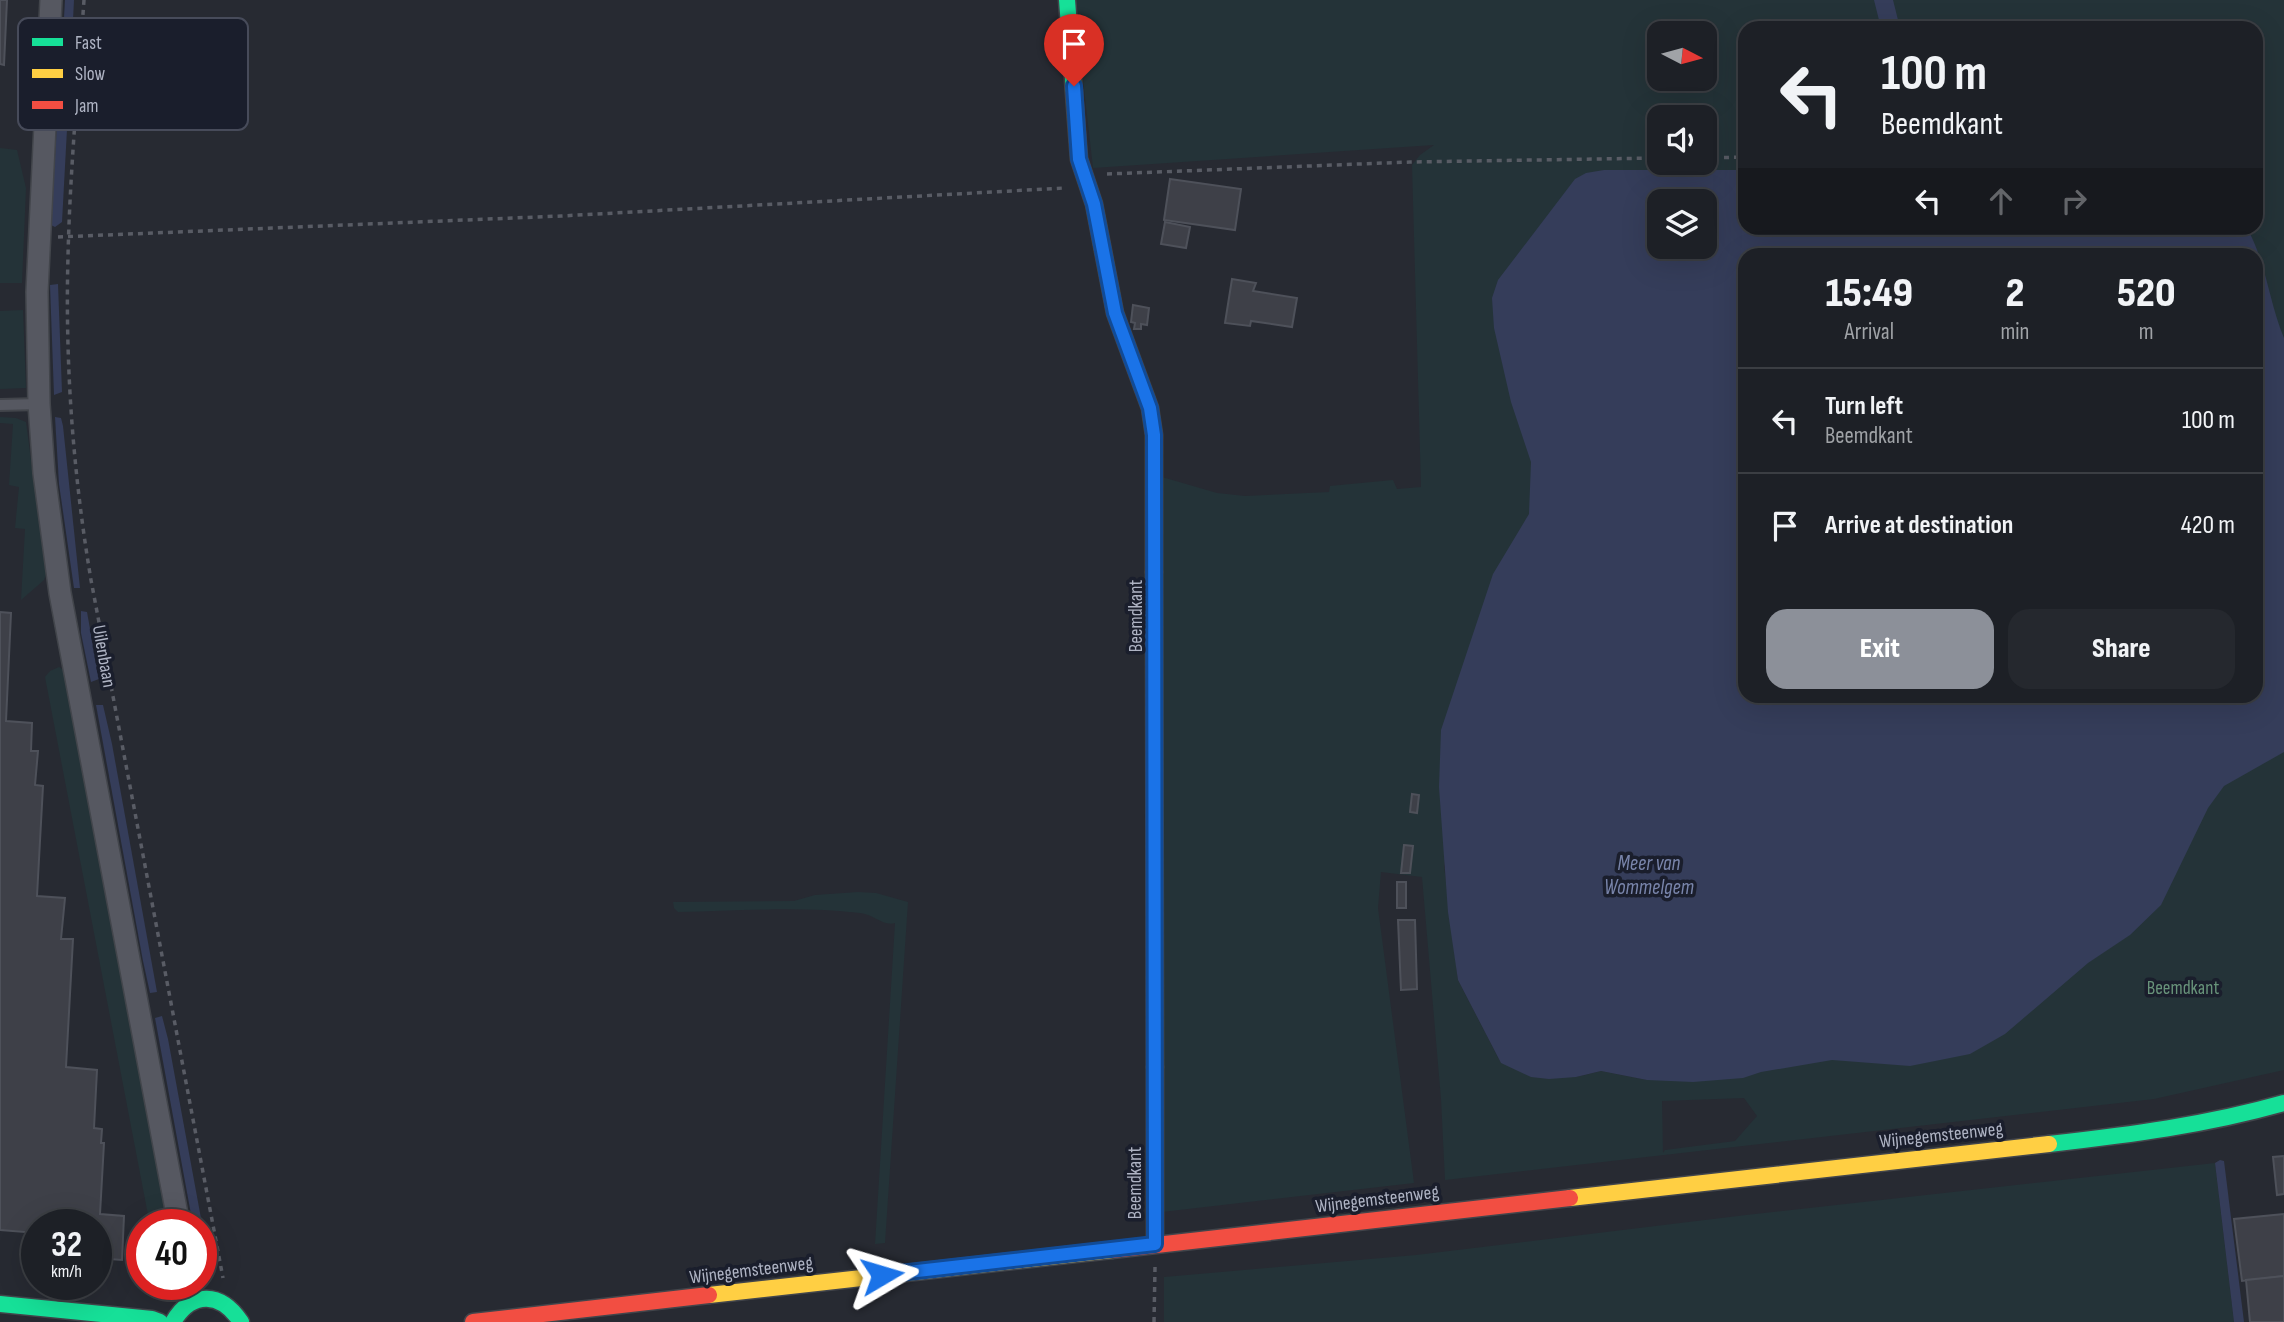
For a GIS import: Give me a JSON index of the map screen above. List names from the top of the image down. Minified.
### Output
{"streets":{"street":["Beemdkant","Uilenbaan","Wijnegemsteenweg"]},"crossings":[["Beemdkant","Wijnegemsteenweg"]],"water":["Meer van Wommelgem"],"parks":["Beemdkant"],"legend":["Fast","Slow","Jam"],"north":"right","page":{"turn":["100 m","Beemdkant"],"eta":["15:49","Arrival","2","min","520","m"],"list":[{"name":"Turn left","note":"Beemdkant","value":"100 m"},{"name":"Arrive at destination","value":"420 m"}],"buttons":["Exit","Share"],"speed":"32 km/h","limit":"40"}}
